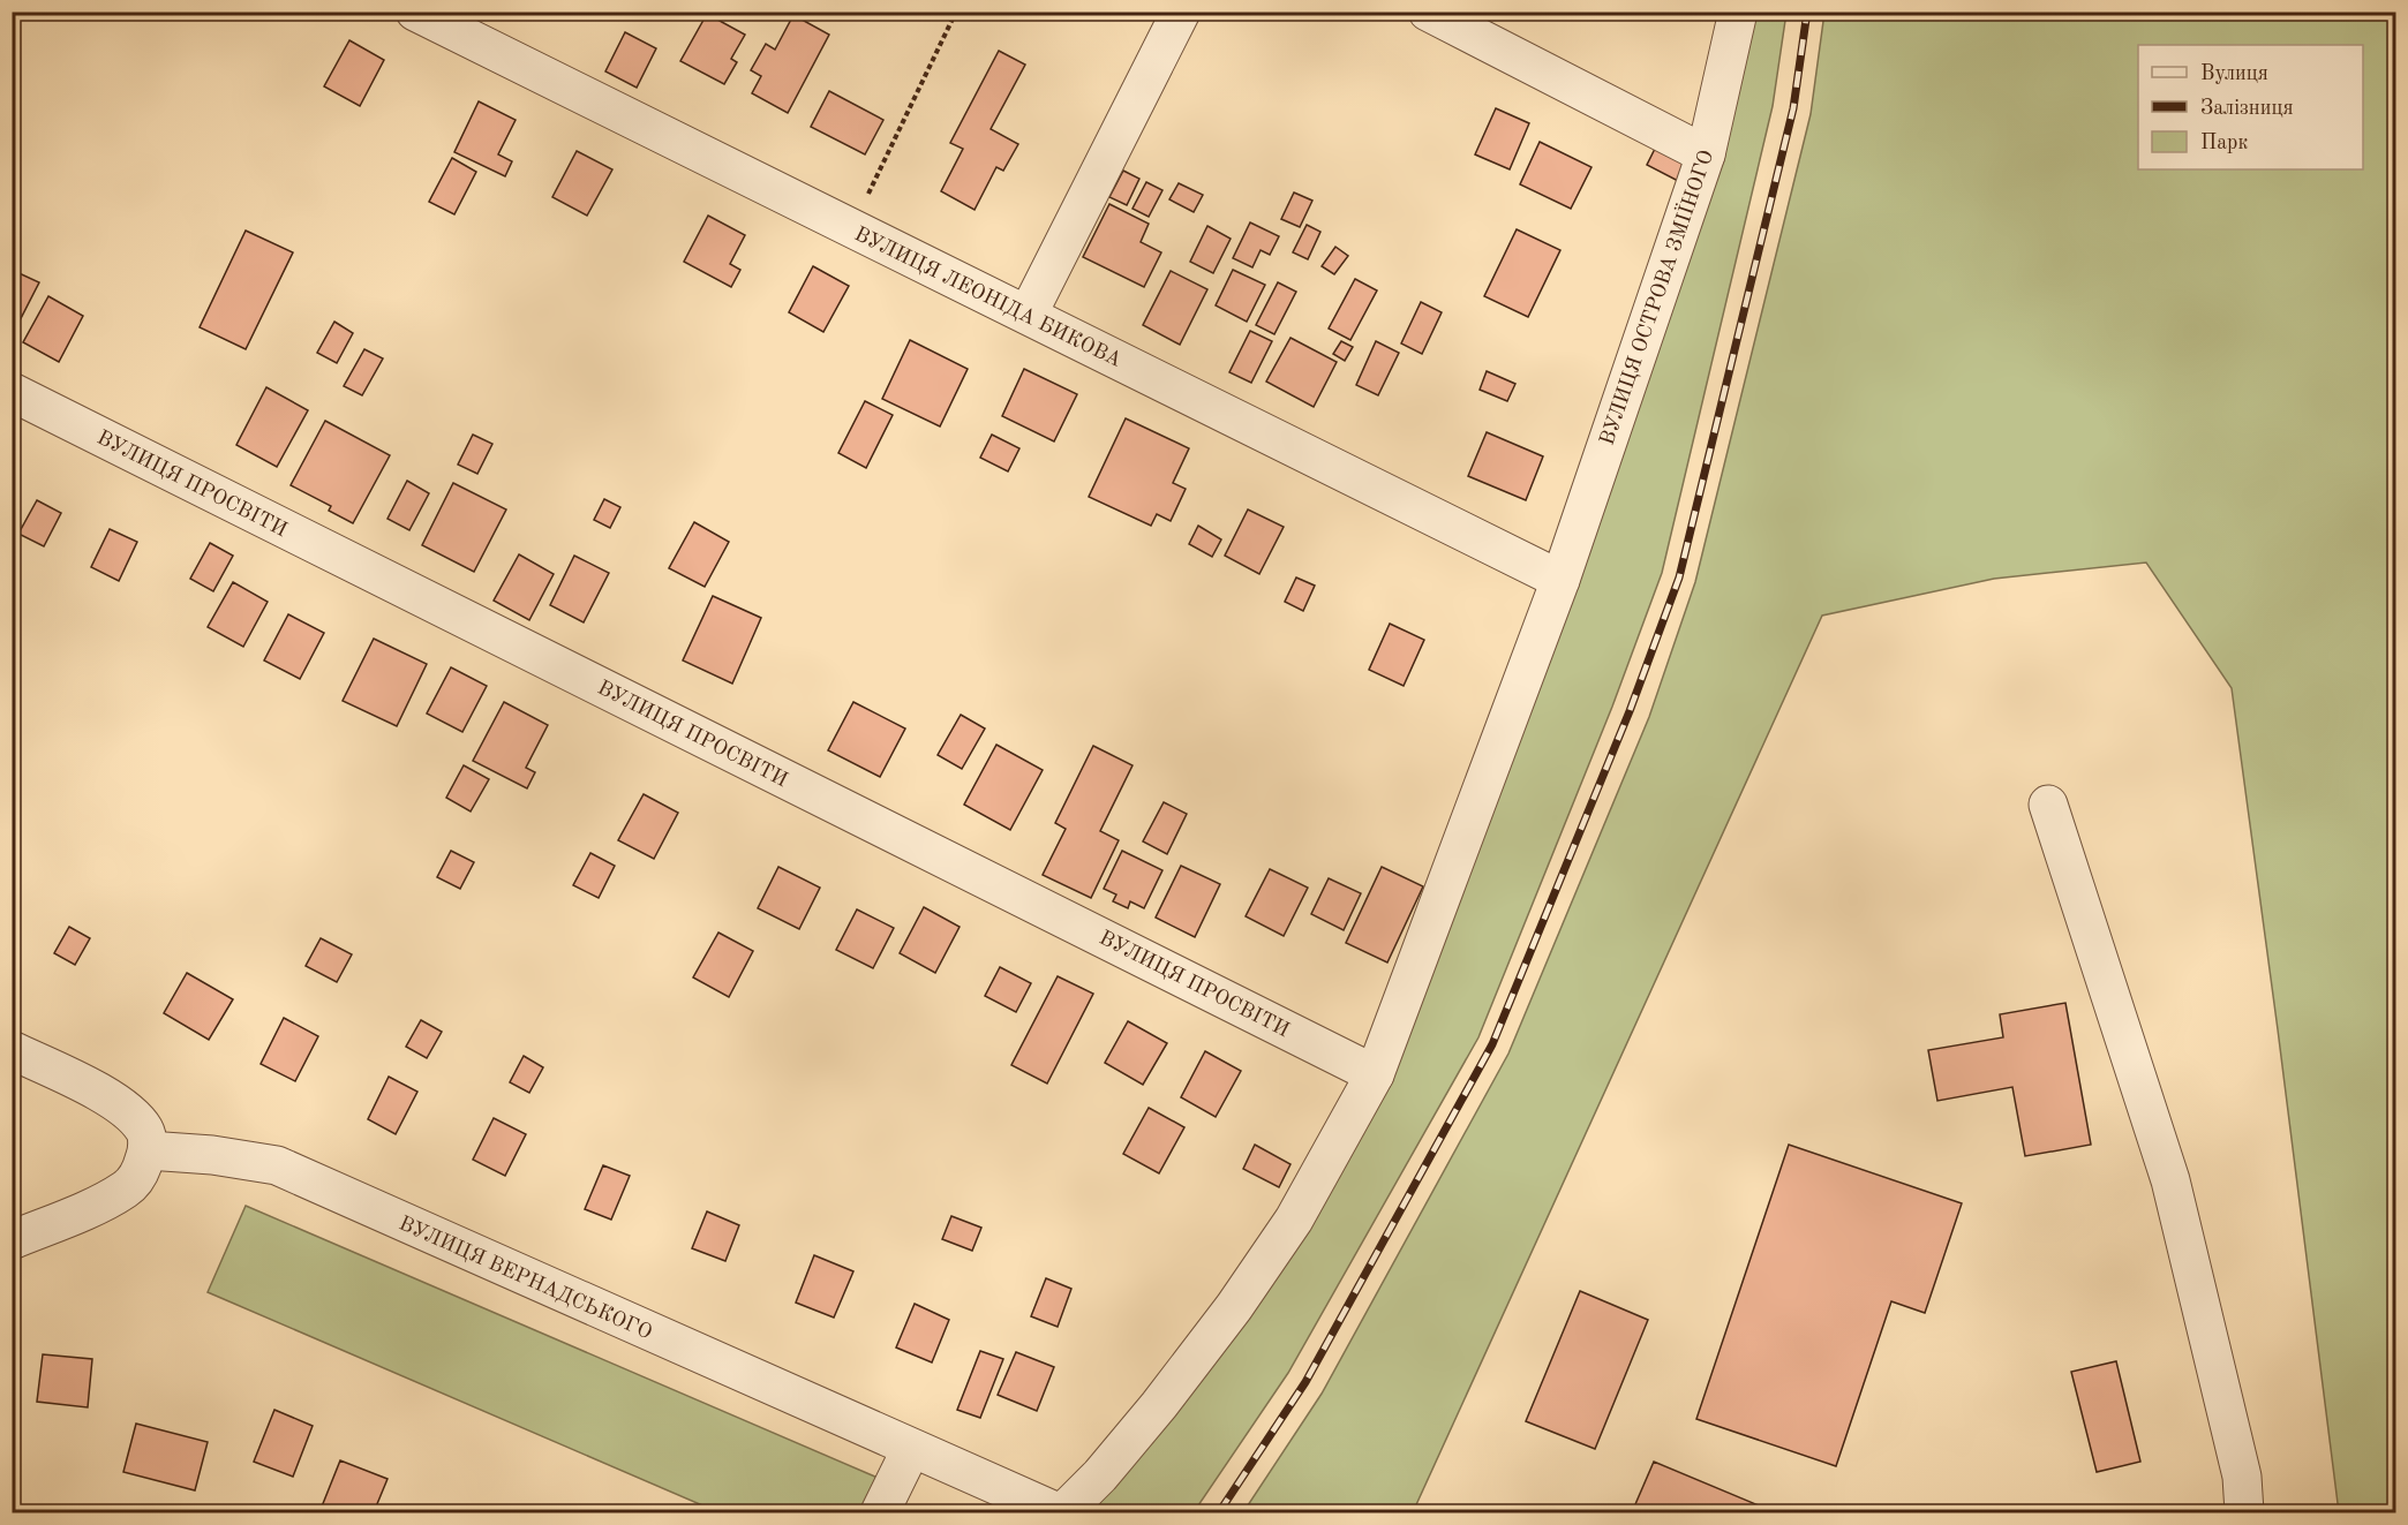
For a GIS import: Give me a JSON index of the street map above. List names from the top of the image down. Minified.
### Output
{"streets":{"street":["ВУЛИЦЯ ЛЕОНІДА БИКОВА","ВУЛИЦЯ ОСТРОВА ЗМІЇНОГО","ВУЛИЦЯ ПРОСВІТИ","ВУЛИЦЯ ВЕРНАДСЬКОГО"]},"crossings":[["ВУЛИЦЯ ЛЕОНІДА БИКОВА","ВУЛИЦЯ ОСТРОВА ЗМІЇНОГО"],["ВУЛИЦЯ ОСТРОВА ЗМІЇНОГО","ВУЛИЦЯ ПРОСВІТИ"]],"legend":["Вулиця","Залізниця","Парк"]}
